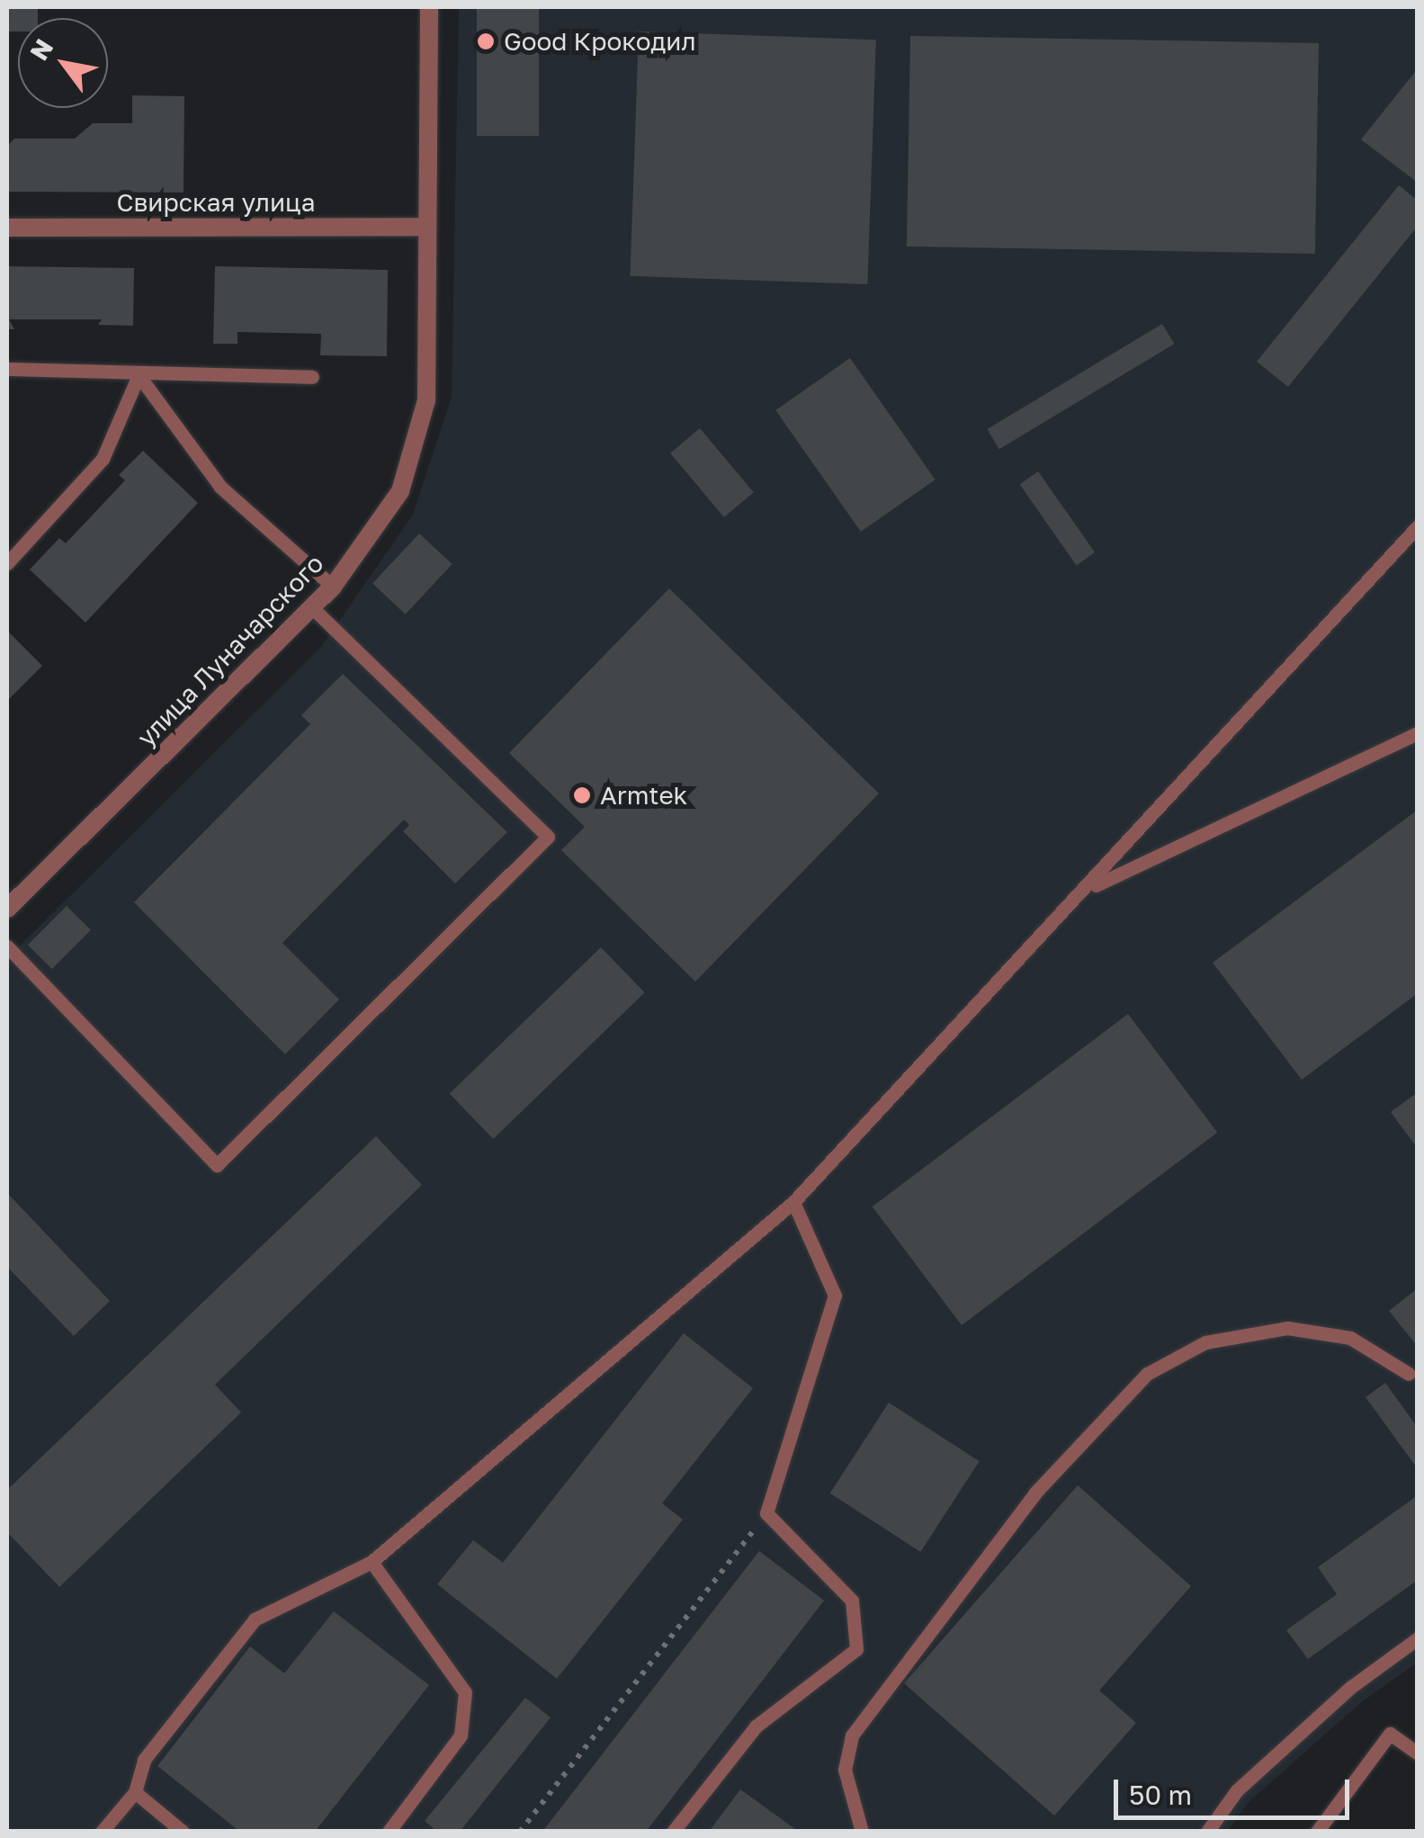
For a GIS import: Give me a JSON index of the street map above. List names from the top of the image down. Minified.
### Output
{"streets":{"street":["Свирская улица","улица Луначарского"]},"crossings":[["Свирская улица","улица Луначарского"]],"places":["Good Крокодил","Armtek"],"scale_bar":"50 m","north":"top left"}
